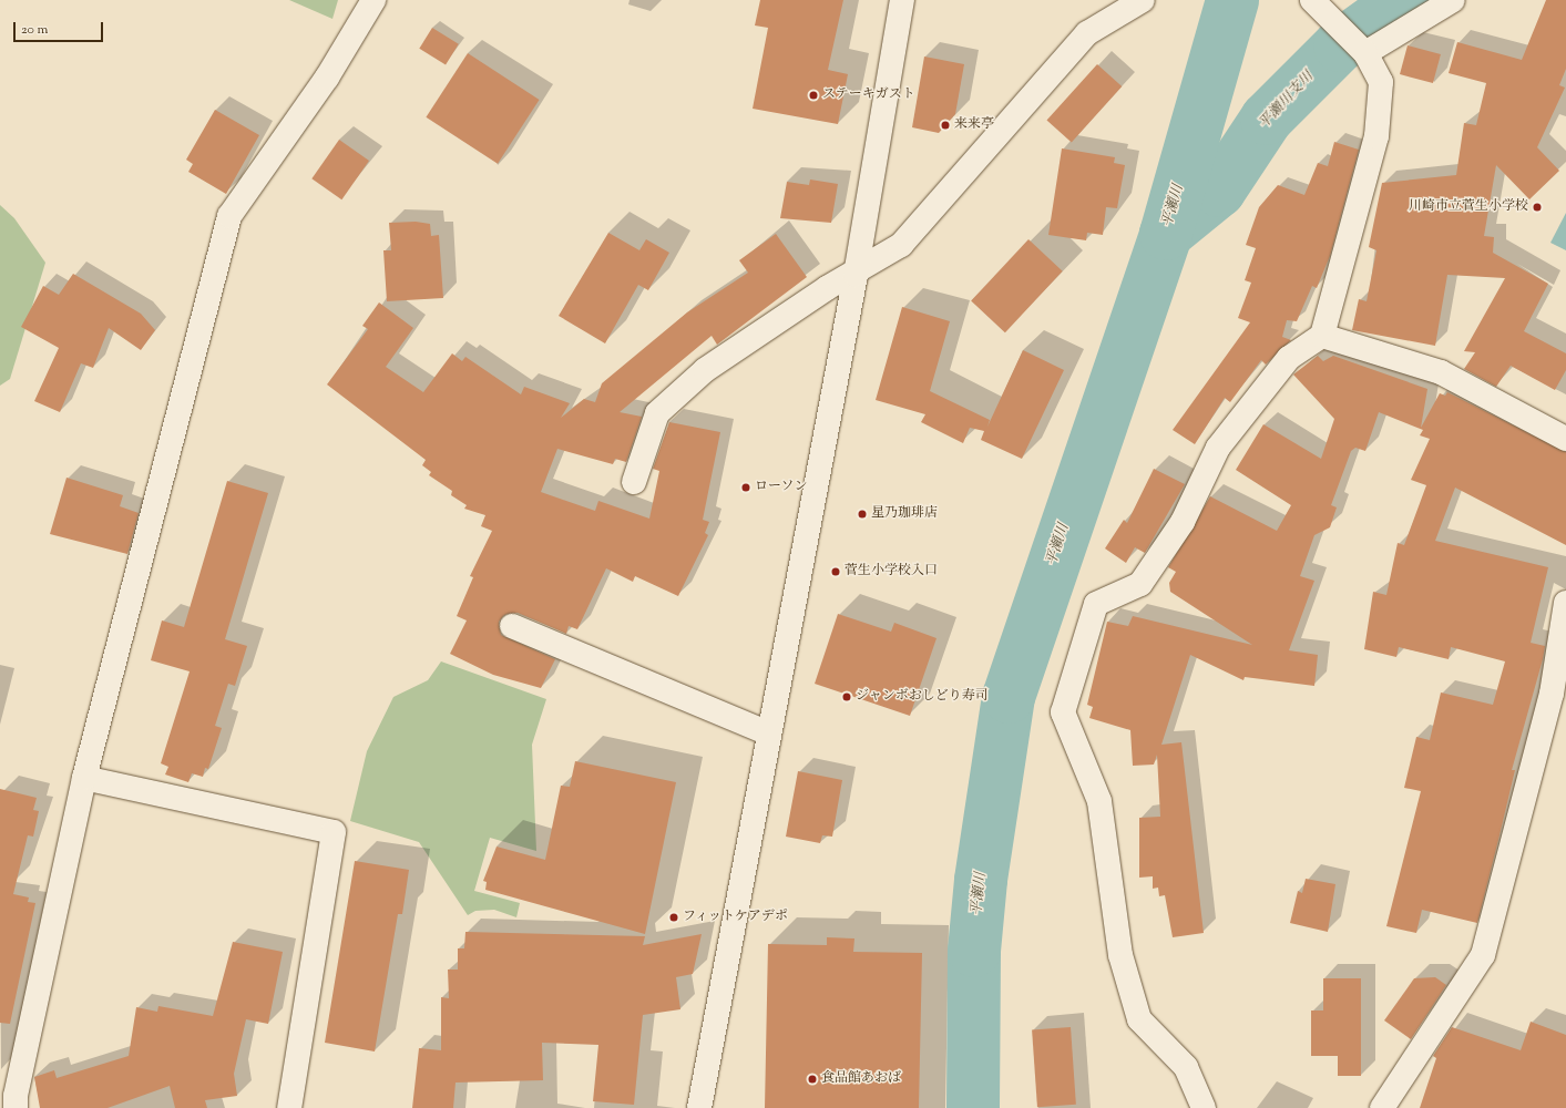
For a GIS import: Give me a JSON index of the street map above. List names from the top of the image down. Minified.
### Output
{"water":["平瀬川支川","平瀬川"],"places":["ステーキガスト","来来亭","川崎市立菅生小学校","ローソン","星乃珈琲店","菅生小学校入口","ジャンボおしどり寿司","フィットケアデポ","食品館あおば"],"scale_bar":"20 m"}
